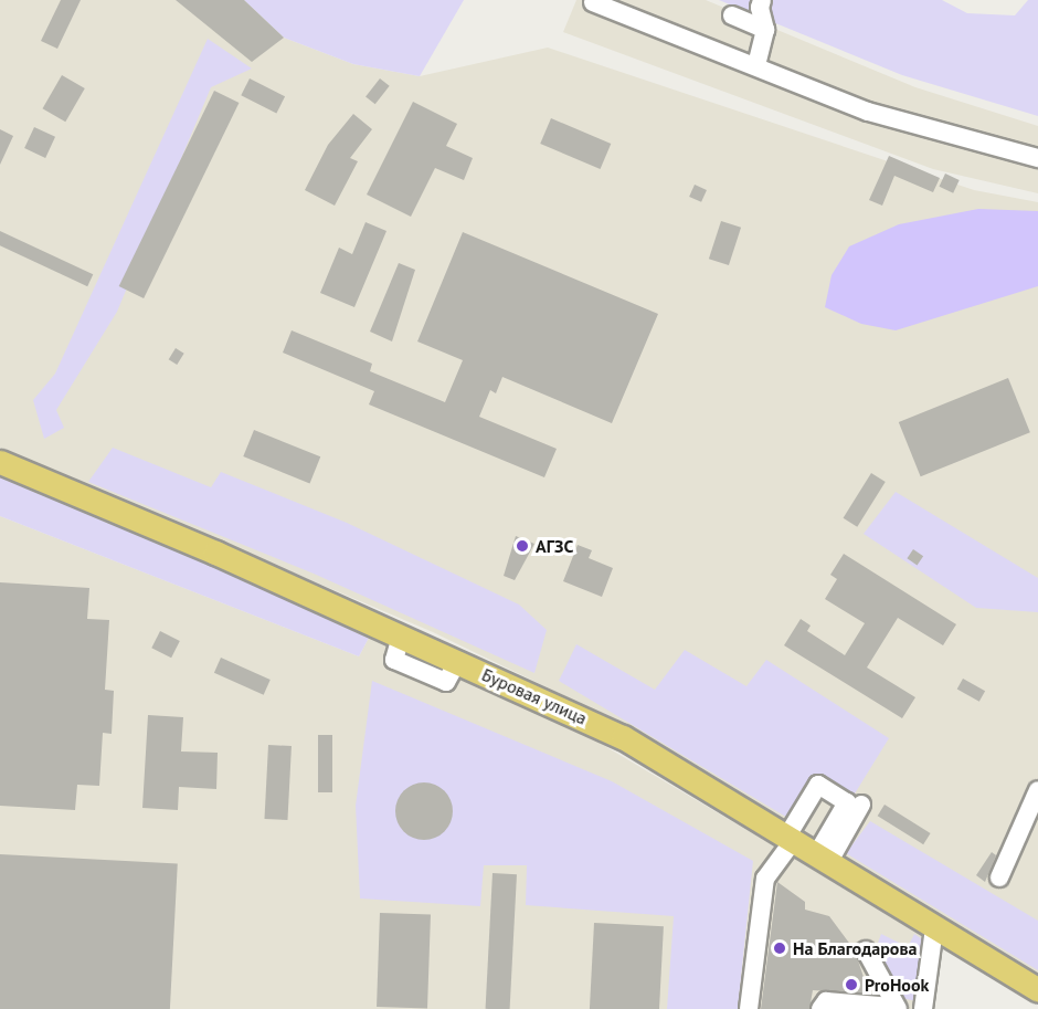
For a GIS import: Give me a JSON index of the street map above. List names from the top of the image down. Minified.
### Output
{"streets":{"main road":["Буровая улица"]},"places":["АГЗС","На Благодарова","ProHook"]}
